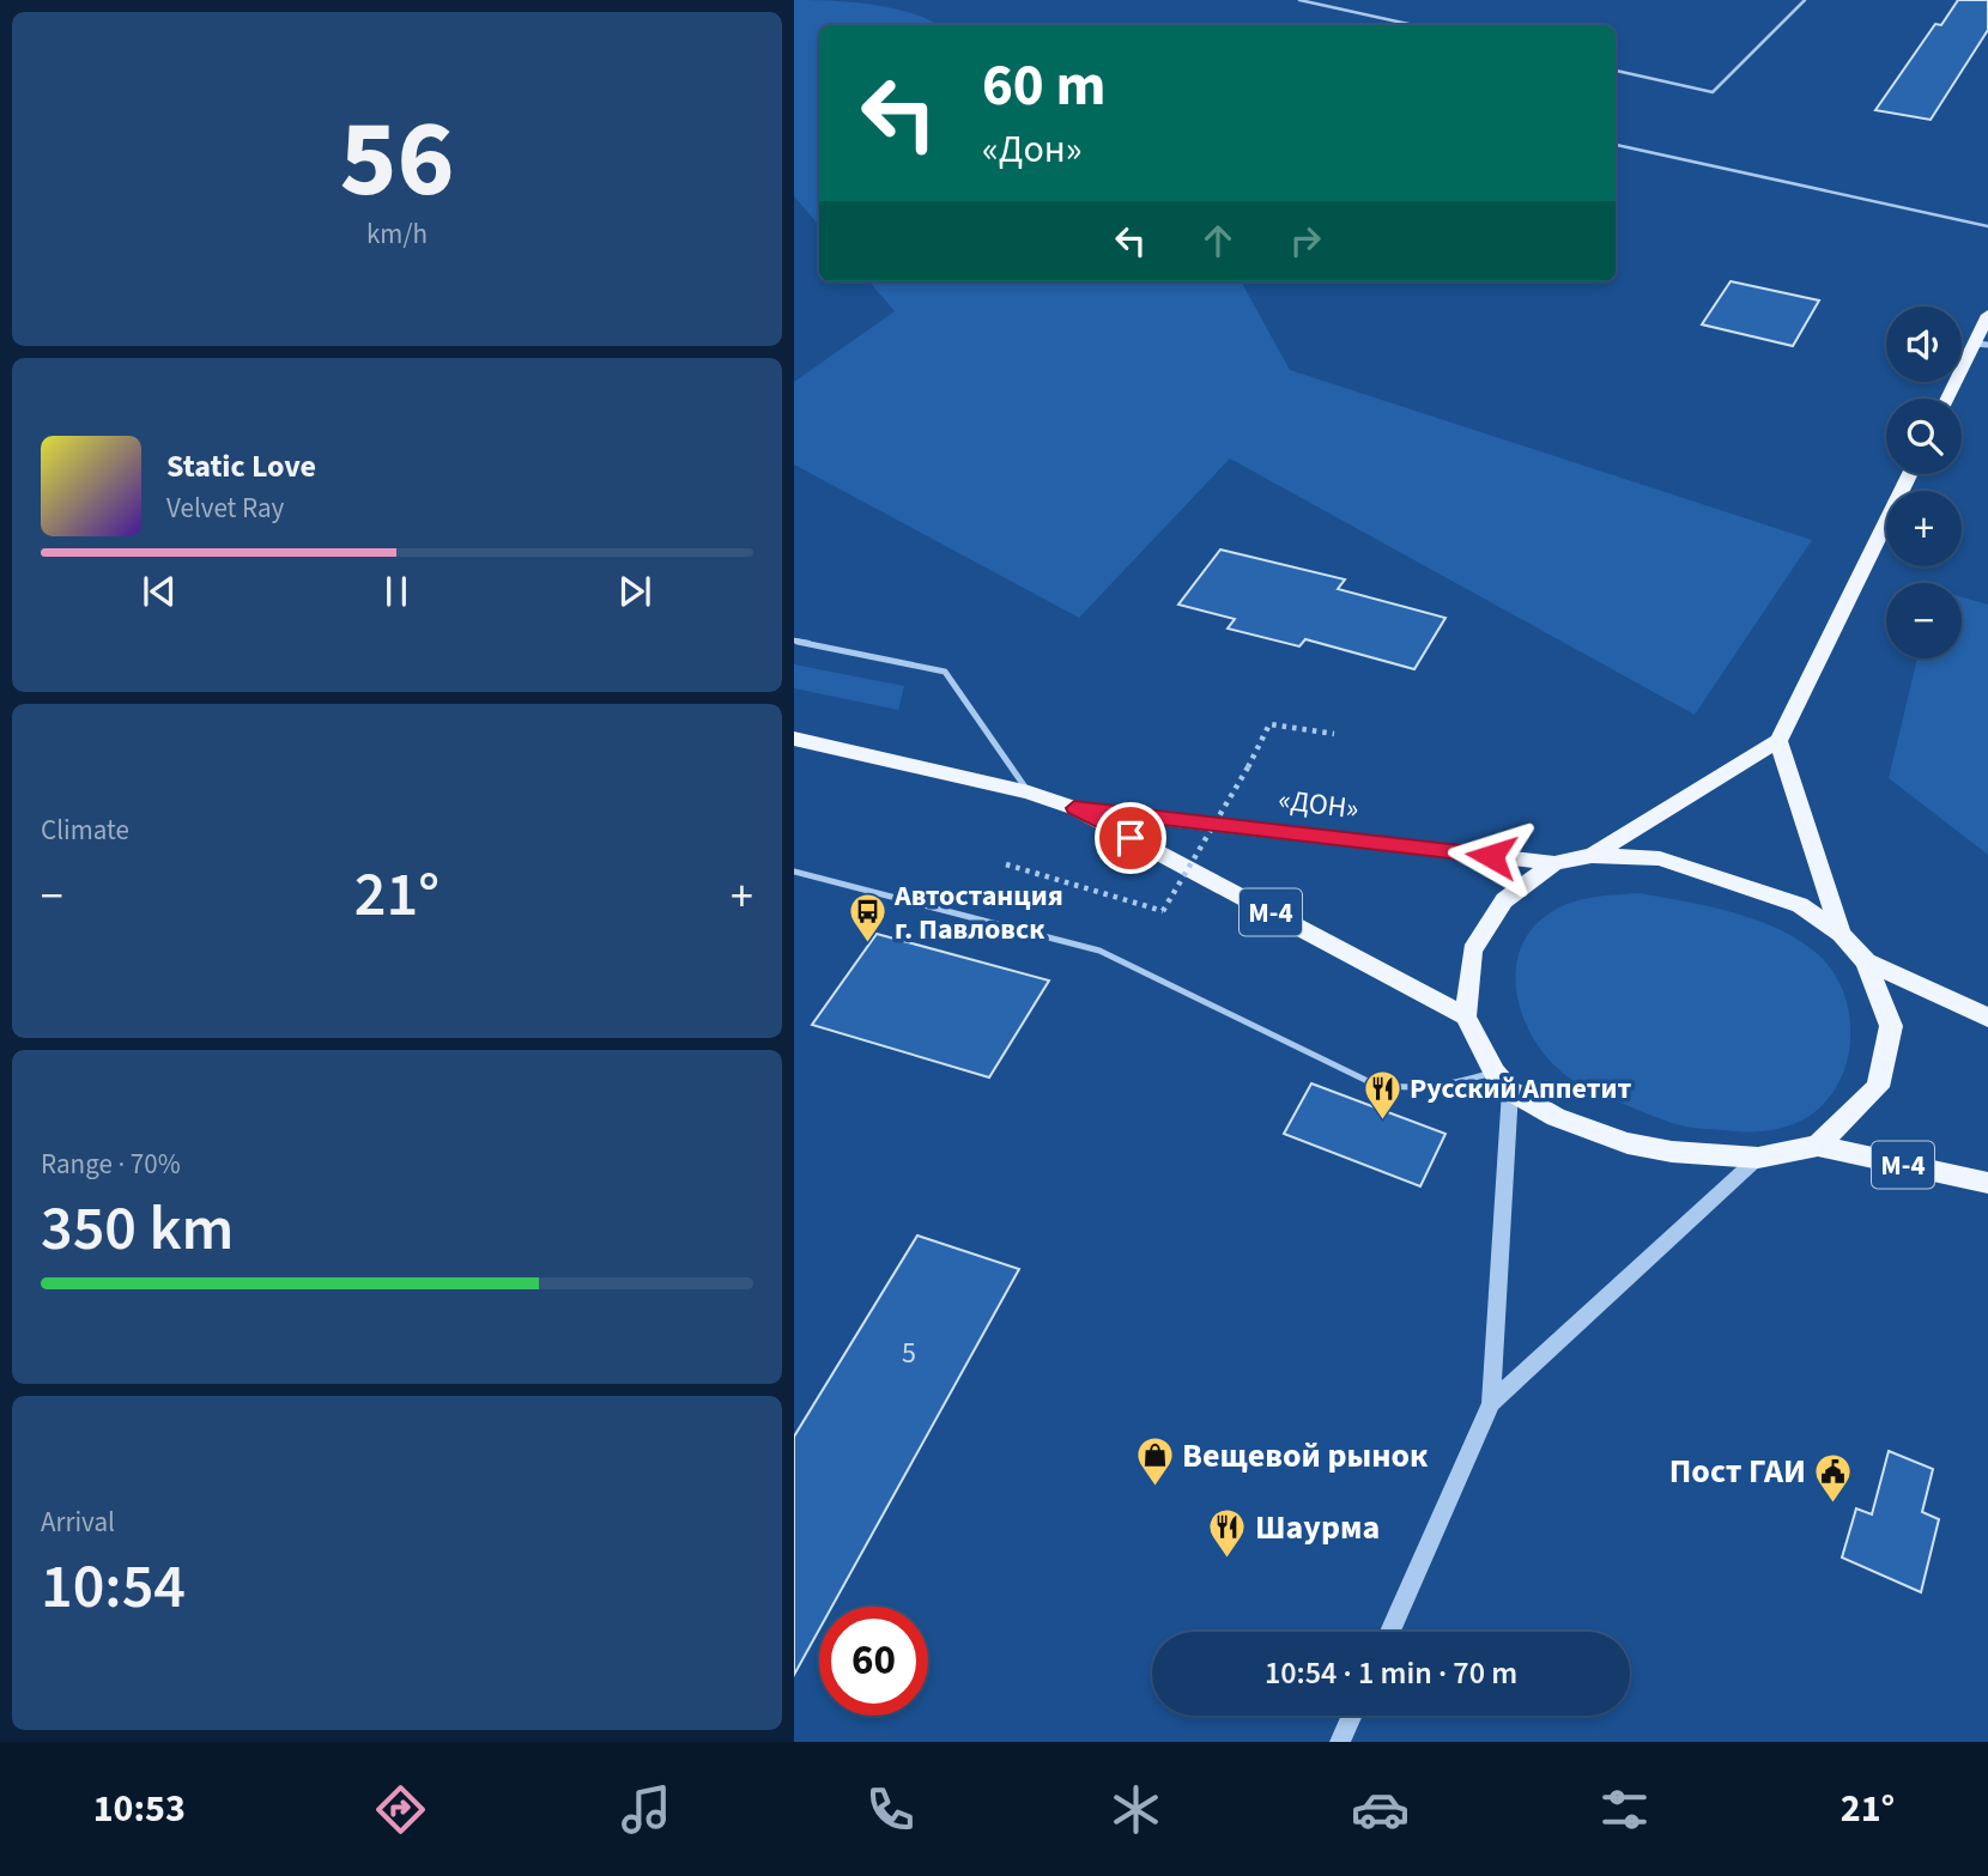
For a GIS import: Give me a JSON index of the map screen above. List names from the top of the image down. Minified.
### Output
{"streets":{"main road":["«ДОН»","М-4"]},"crossings":[["«ДОН»","М-4"]],"places":{"bus stop":["Автостанция г. Павловск"],"restaurant":["Русский Аппетит","Шаурма"],"shop":["Вещевой рынок"],"public building":["Пост ГАИ"]},"house_numbers":["5"],"page":{"tile":[["56","km/h"],"Climate",["Range · 70%","350 km"],["Arrival","10:54"]],"turn":["60 m","«Дон»"],"map_buttons":["+","−"],"song":["Static Love","Velvet Ray"],"heat":["−","21°","+"],"limit":"60","trip":"10:54 · 1 min · 70 m","tabs":["10:53","21°"]}}
